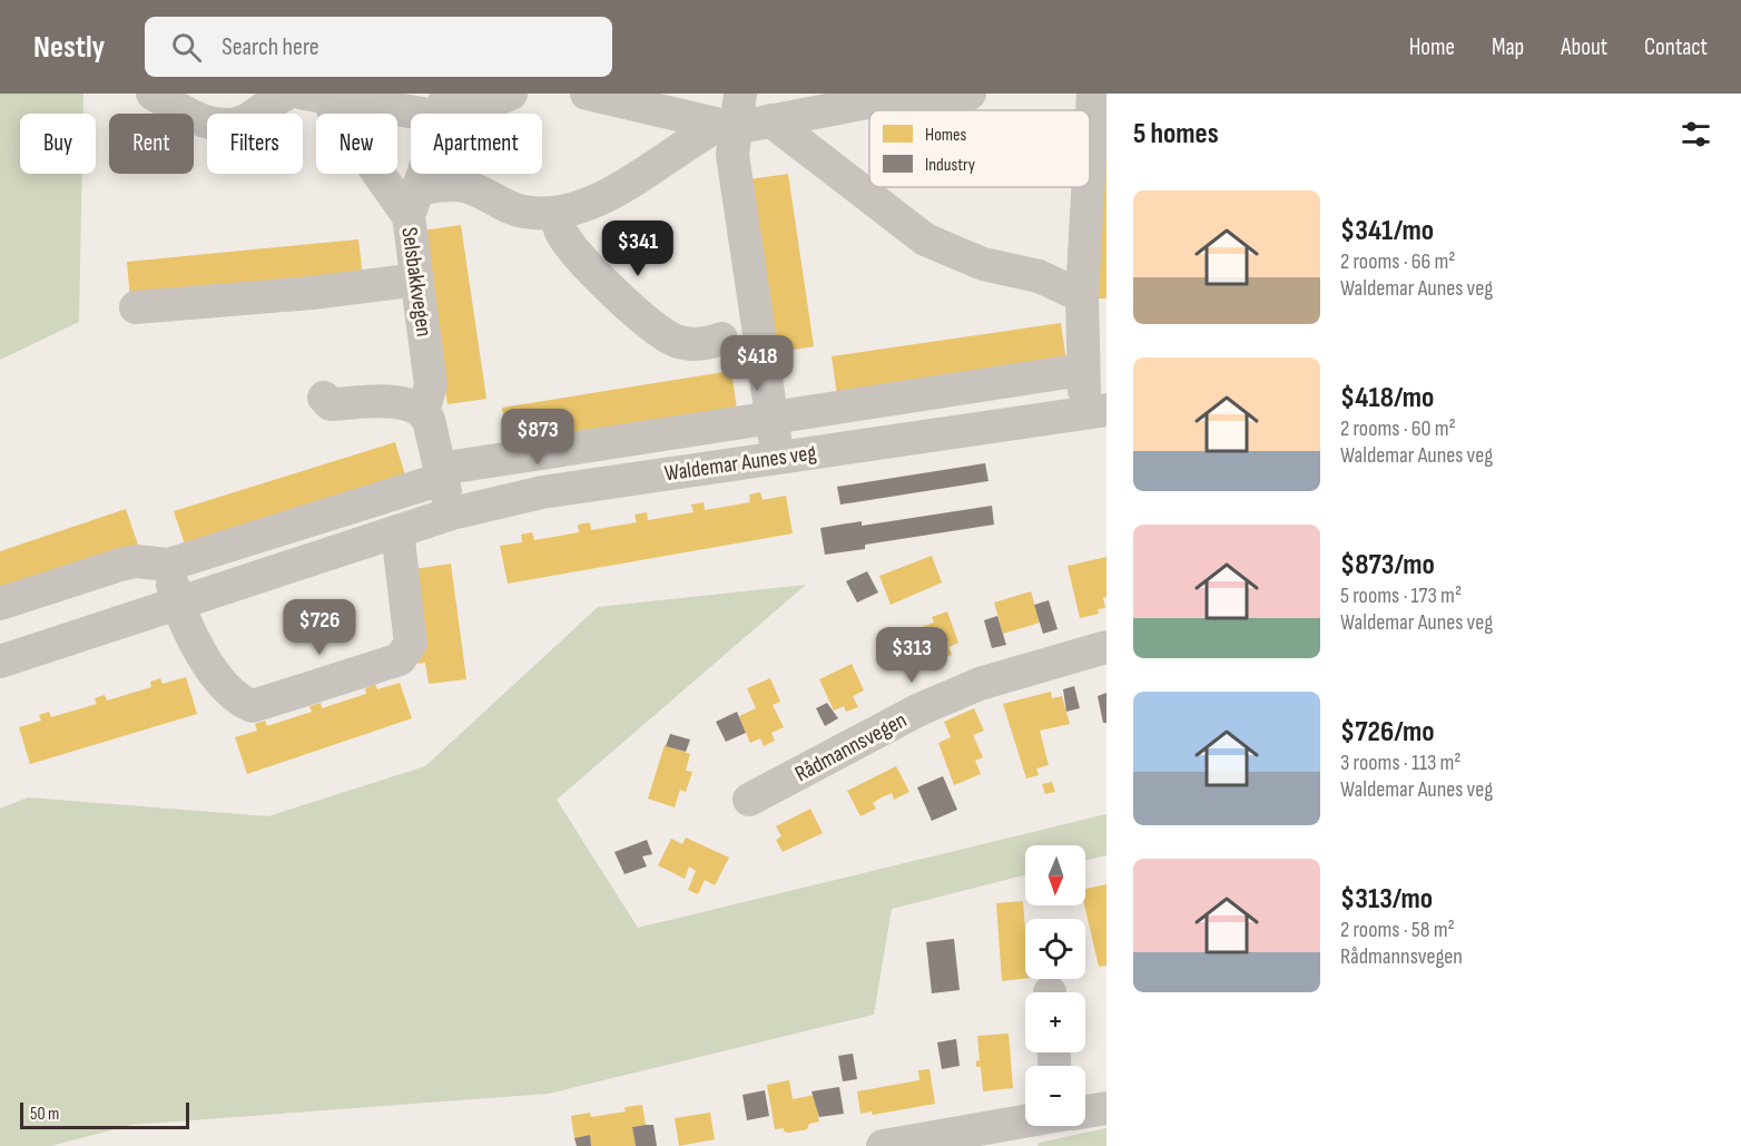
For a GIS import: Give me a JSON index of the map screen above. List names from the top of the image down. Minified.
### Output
{"streets":{"street":["Selsbakkvegen","Waldemar Aunes veg","Rådmannsvegen"]},"legend":["Homes","Industry"],"scale_bar":"50 m","north":"bottom","page":{"header":"Nestly","search":"Search here","nav":["Home","Map","About","Contact"],"heading":"5 homes","chip":["Buy","Rent","Filters","New","Apartment"],"list":[{"name":"$341/mo","note":"2 rooms · 66 m² · Waldemar Aunes veg"},{"name":"$418/mo","note":"2 rooms · 60 m² · Waldemar Aunes veg"},{"name":"$873/mo","note":"5 rooms · 173 m² · Waldemar Aunes veg"},{"name":"$726/mo","note":"3 rooms · 113 m² · Waldemar Aunes veg"},{"name":"$313/mo","note":"2 rooms · 58 m² · Rådmannsvegen"}],"price":["$341","$418","$873","$726","$313"],"map_buttons":["+","−"],"scale":"50 m"}}
